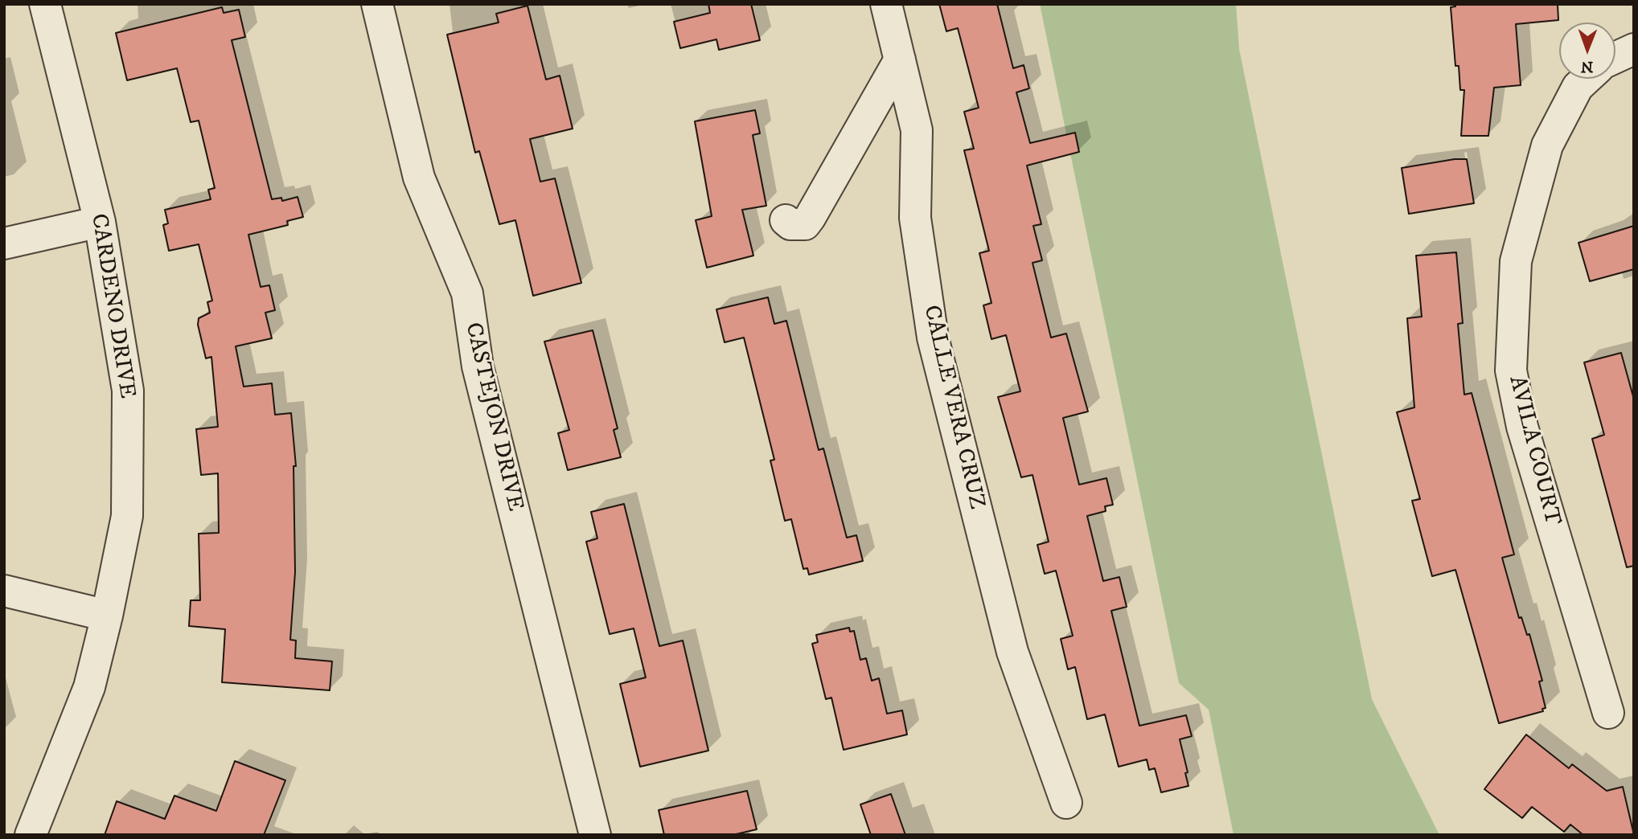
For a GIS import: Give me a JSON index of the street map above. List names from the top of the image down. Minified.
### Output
{"streets":{"street":["CARDENO DRIVE","CALLE VERA CRUZ","CASTEJON DRIVE","AVILA COURT"]},"north":"bottom"}
